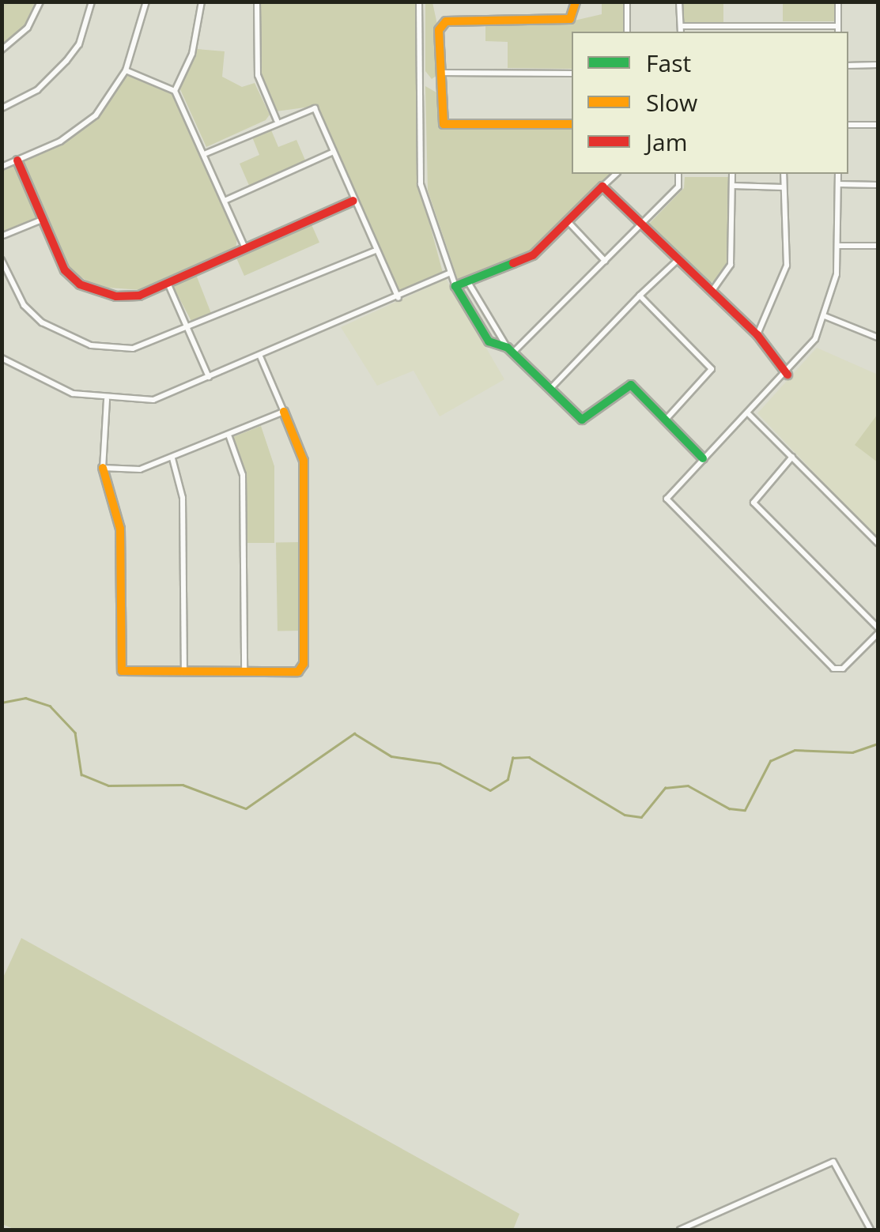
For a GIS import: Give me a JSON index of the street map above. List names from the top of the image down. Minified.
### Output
{"legend":["Fast","Slow","Jam"]}
